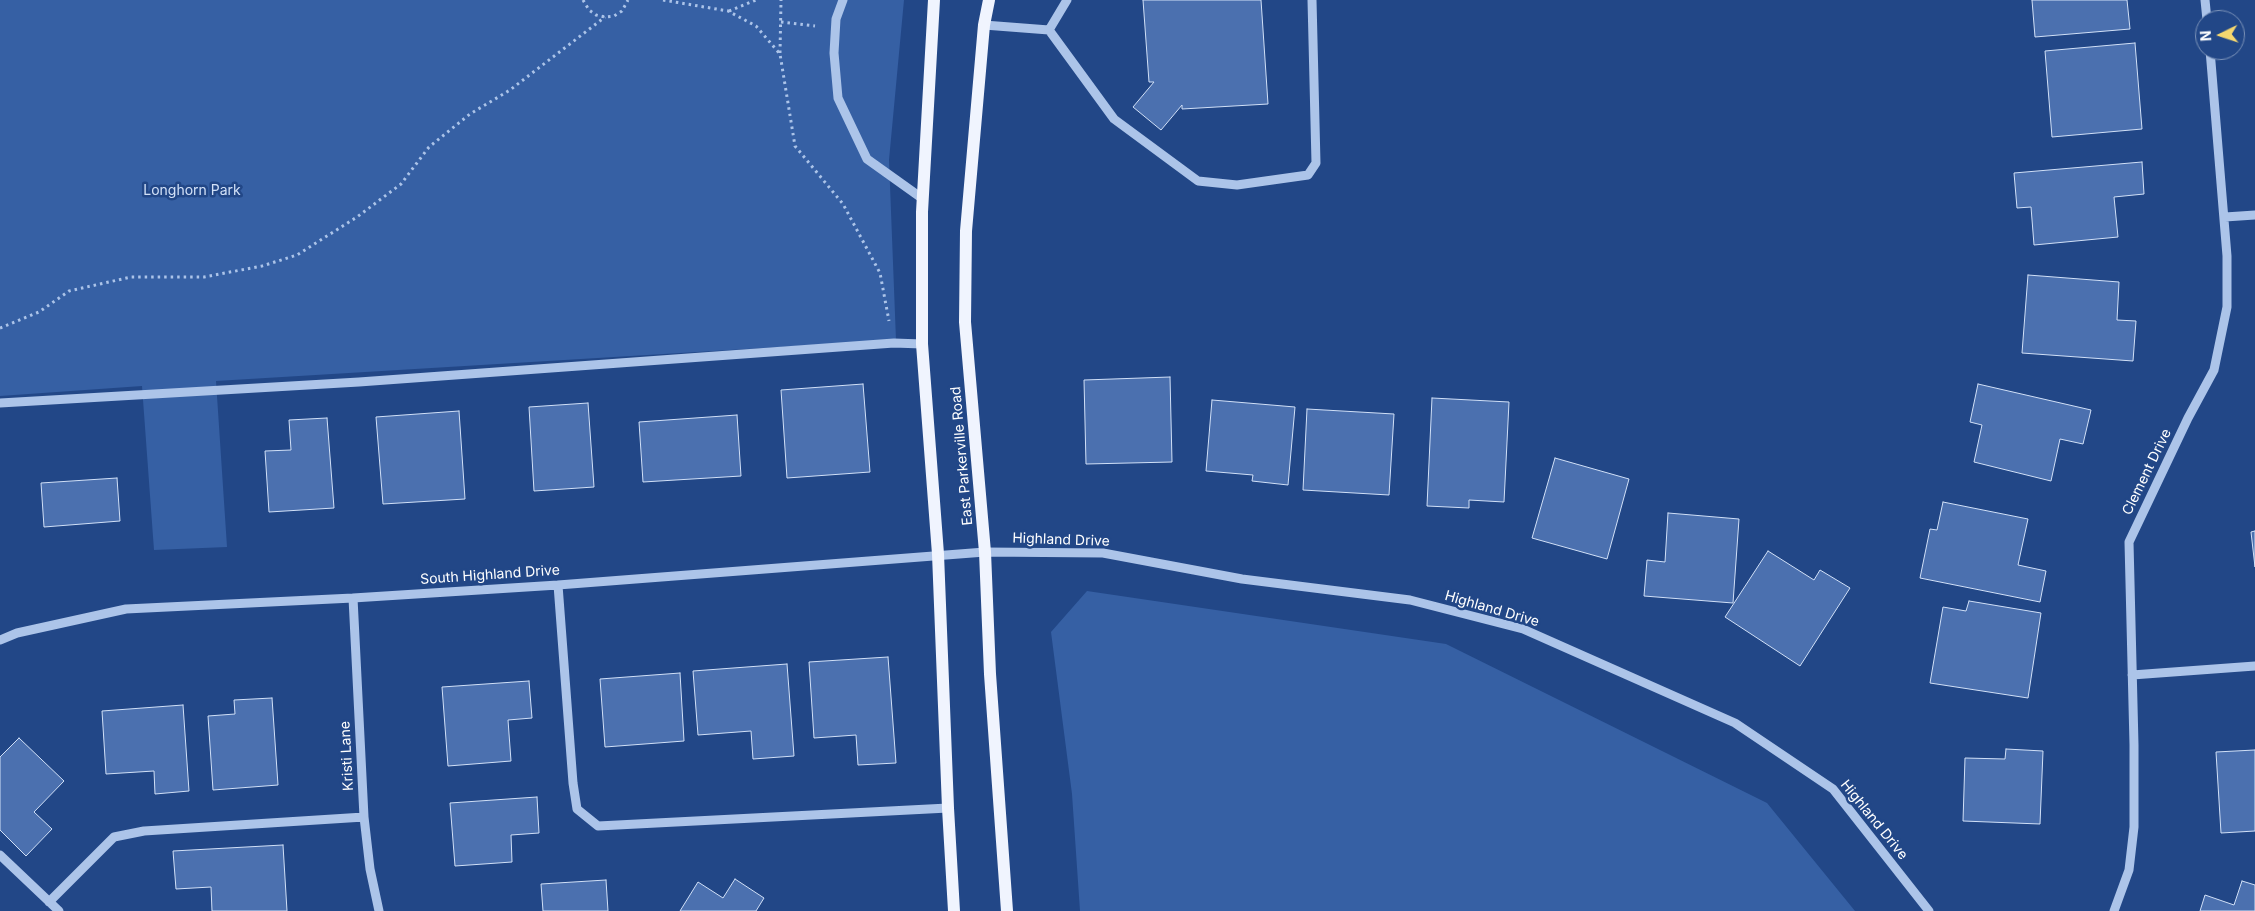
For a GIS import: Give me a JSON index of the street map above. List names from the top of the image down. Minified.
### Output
{"streets":{"main road":["East Parkerville Road"],"street":["Clement Drive","Highland Drive","South Highland Drive","Kristi Lane"]},"crossings":[["East Parkerville Road","Highland Drive"],["East Parkerville Road","South Highland Drive"],["Highland Drive","South Highland Drive"],["South Highland Drive","Kristi Lane"]],"parks":["Longhorn Park"],"north":"left"}
